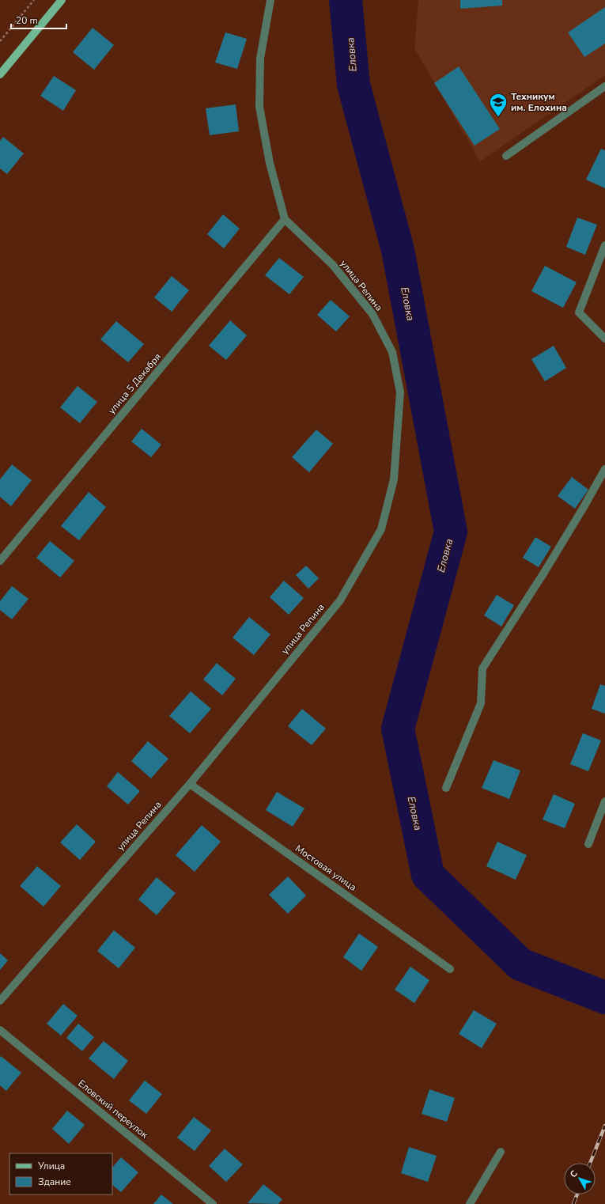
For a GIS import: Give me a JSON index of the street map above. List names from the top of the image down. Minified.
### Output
{"streets":{"street":["улица Репина","улица 5 Декабря","Мостовая улица","Еловский переулок"]},"crossings":[["улица Репина","улица 5 Декабря"],["улица Репина","Мостовая улица"]],"water":["Еловка"],"places":{"school or university":["Техникум им. Елохина"]},"legend":["Улица","Здание"],"scale_bar":"20 m","north":"top left"}
